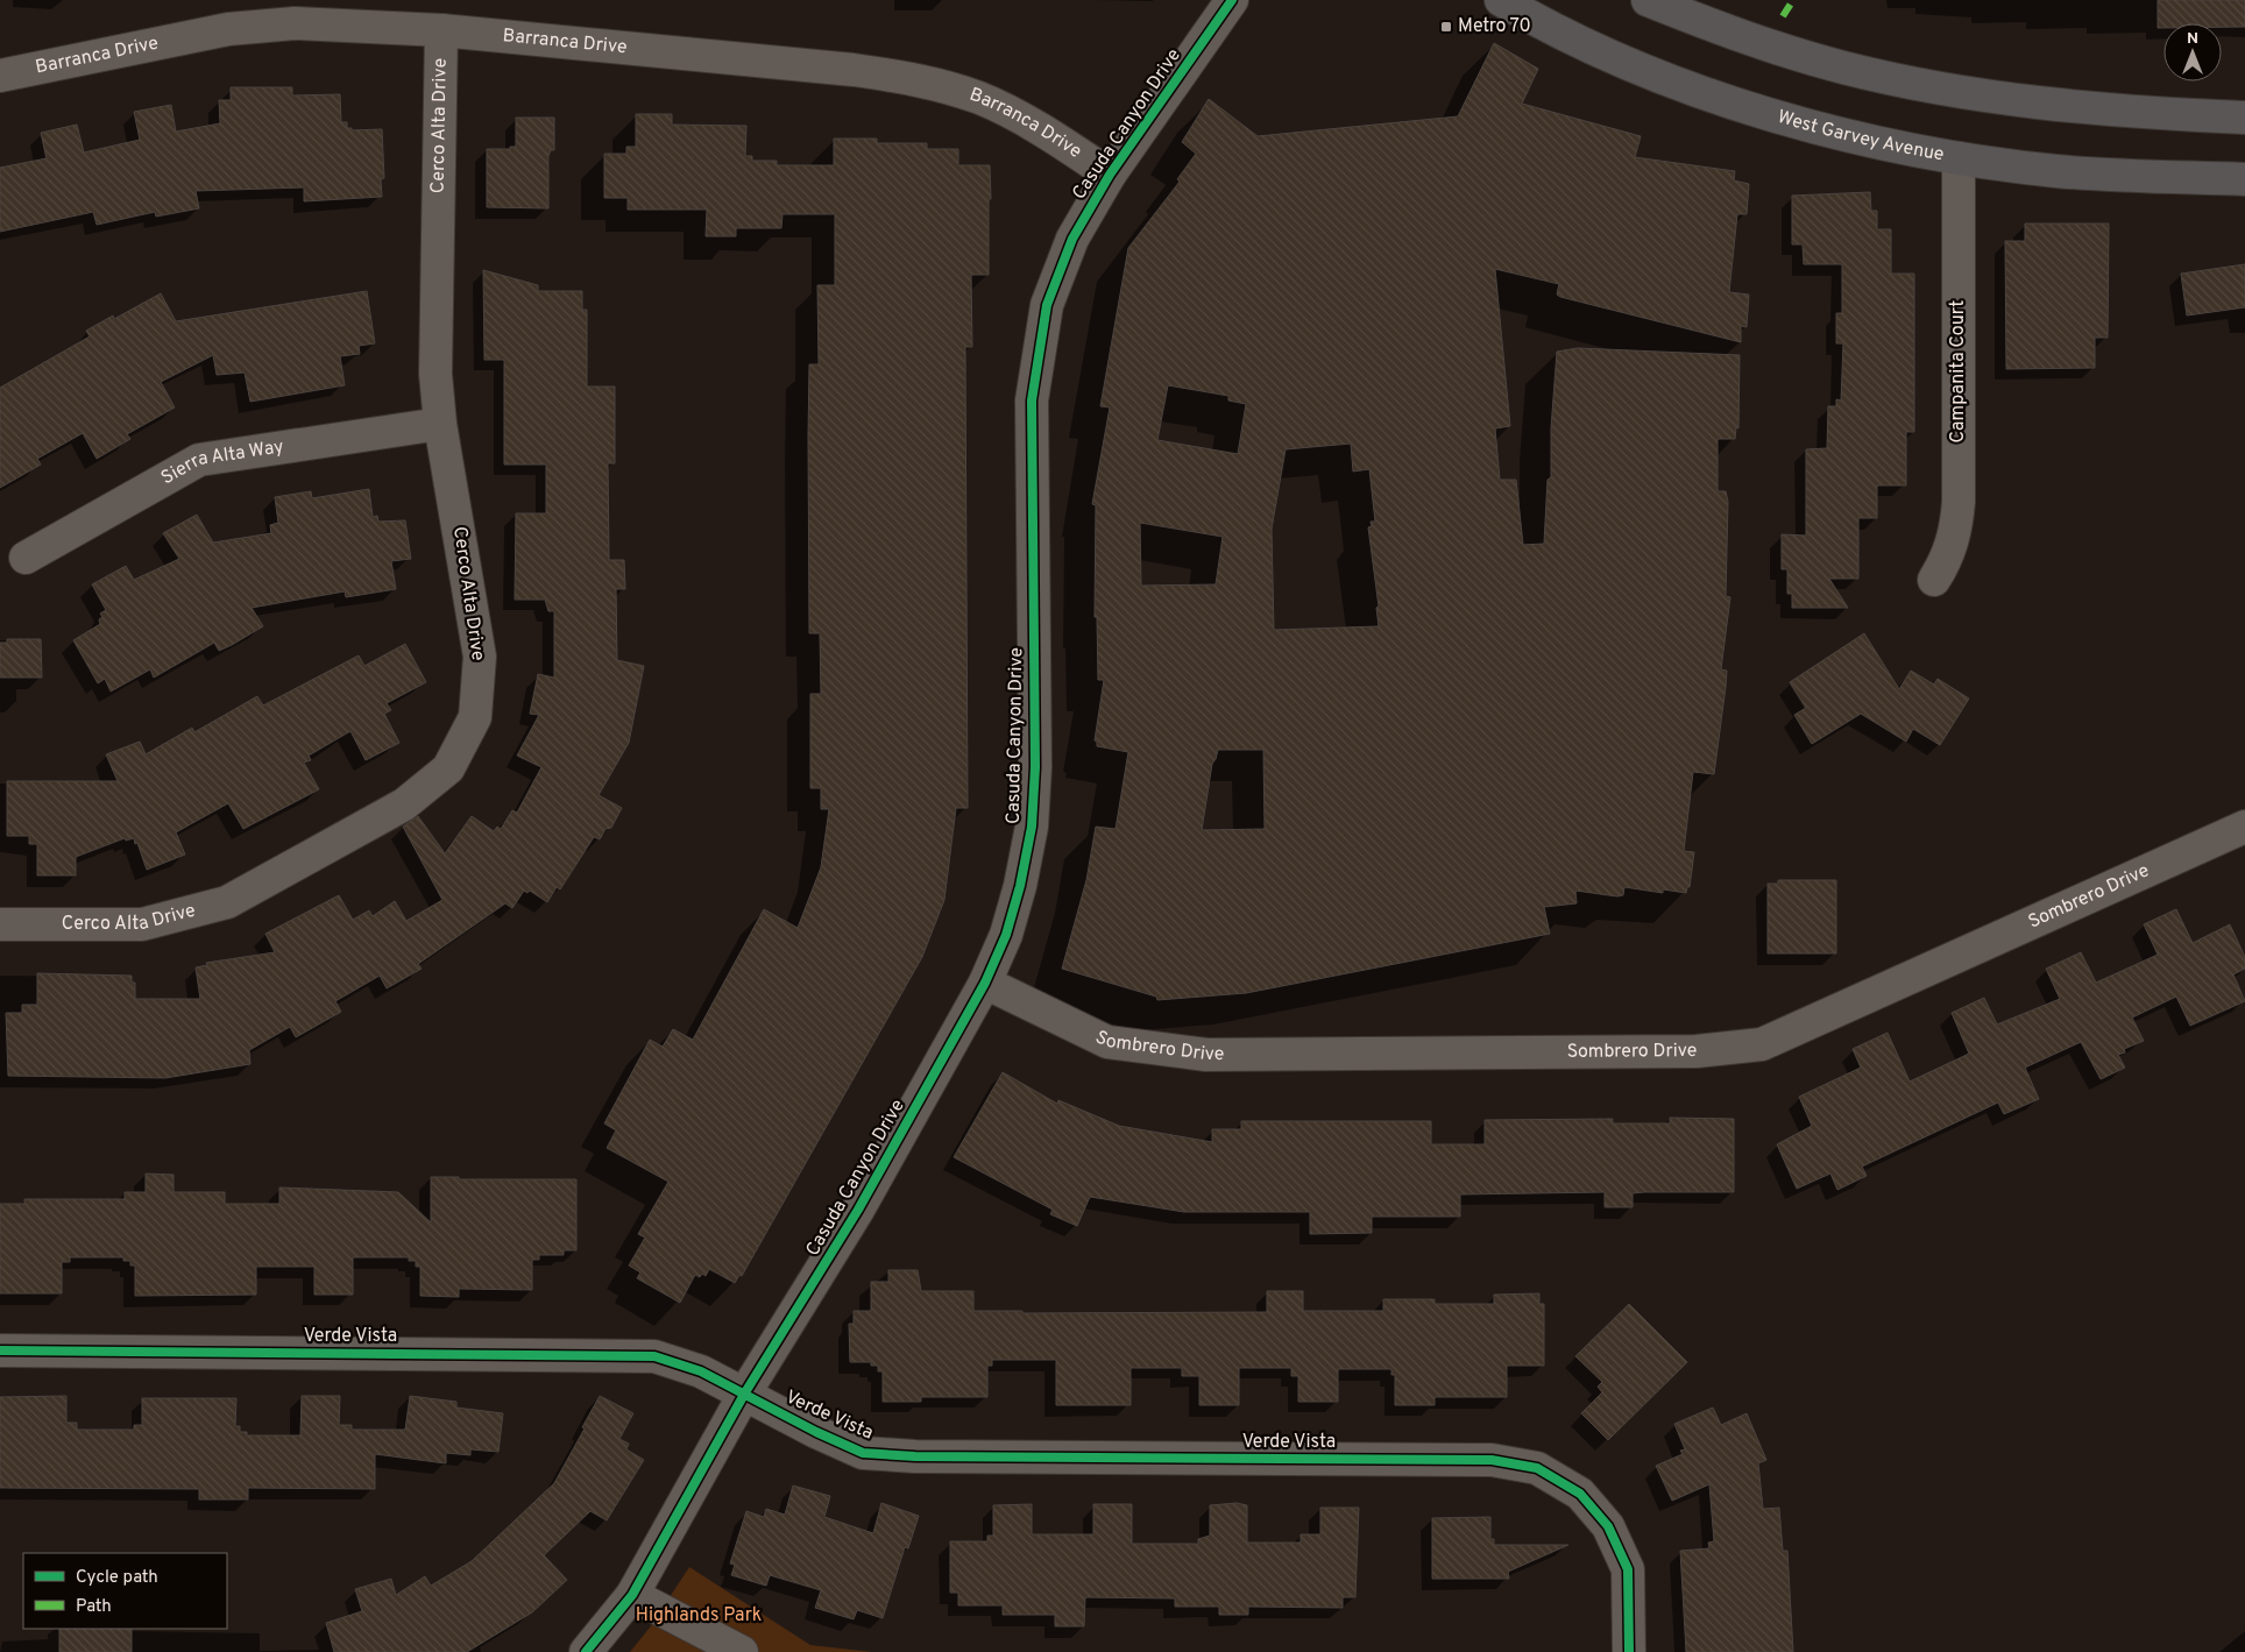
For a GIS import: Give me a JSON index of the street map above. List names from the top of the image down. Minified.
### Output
{"streets":{"main road":["West Garvey Avenue"],"street":["Barranca Drive","Cerco Alta Drive","Casuda Canyon Drive","Campanita Court","Sierra Alta Way","Sombrero Drive","Verde Vista"]},"crossings":[["Barranca Drive","Cerco Alta Drive"],["Barranca Drive","Casuda Canyon Drive"],["Cerco Alta Drive","Sierra Alta Way"],["Casuda Canyon Drive","Sombrero Drive"],["Casuda Canyon Drive","Verde Vista"],["West Garvey Avenue","Campanita Court"]],"parks":["Highlands Park"],"places":{"transit":["Metro 70"]},"legend":["Cycle path","Path"],"north":"top"}
